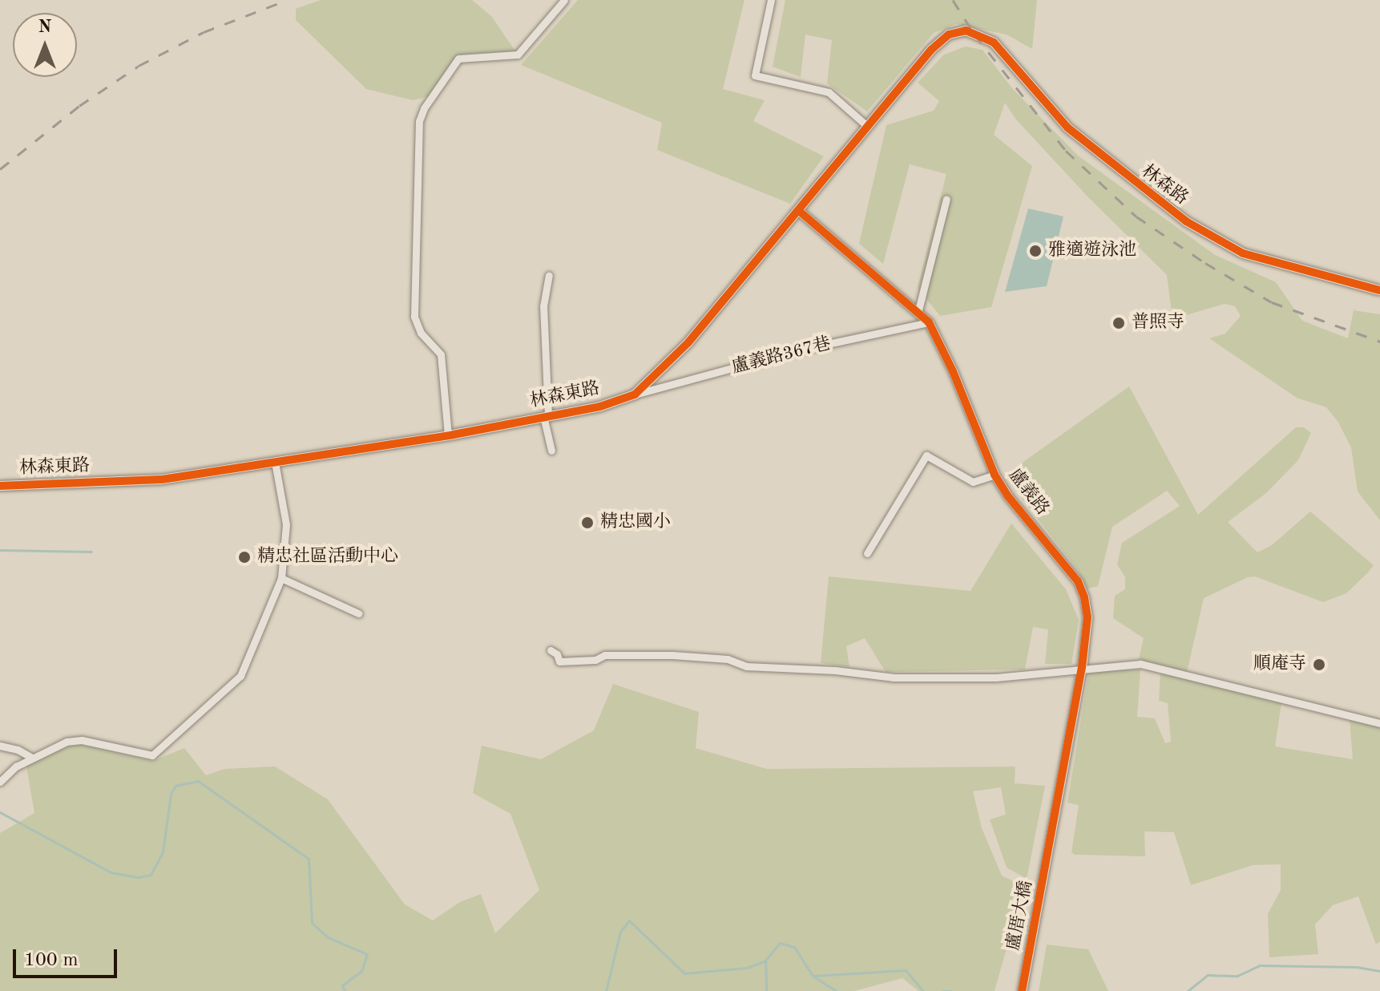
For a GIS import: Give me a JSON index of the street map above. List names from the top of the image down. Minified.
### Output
{"streets":{"main road":["林森路","林森東路"],"street":["盧義路367巷","盧義路","盧厝大橋"]},"crossings":[["林森路","林森東路"],["盧義路367巷","林森東路"],["盧義路367巷","盧義路"],["林森東路","盧義路"],["盧義路","盧厝大橋"]],"places":["雅適遊泳池","普照寺","精忠國小","精忠社區活動中心","順庵寺"],"scale_bar":"100 m","north":"top"}
